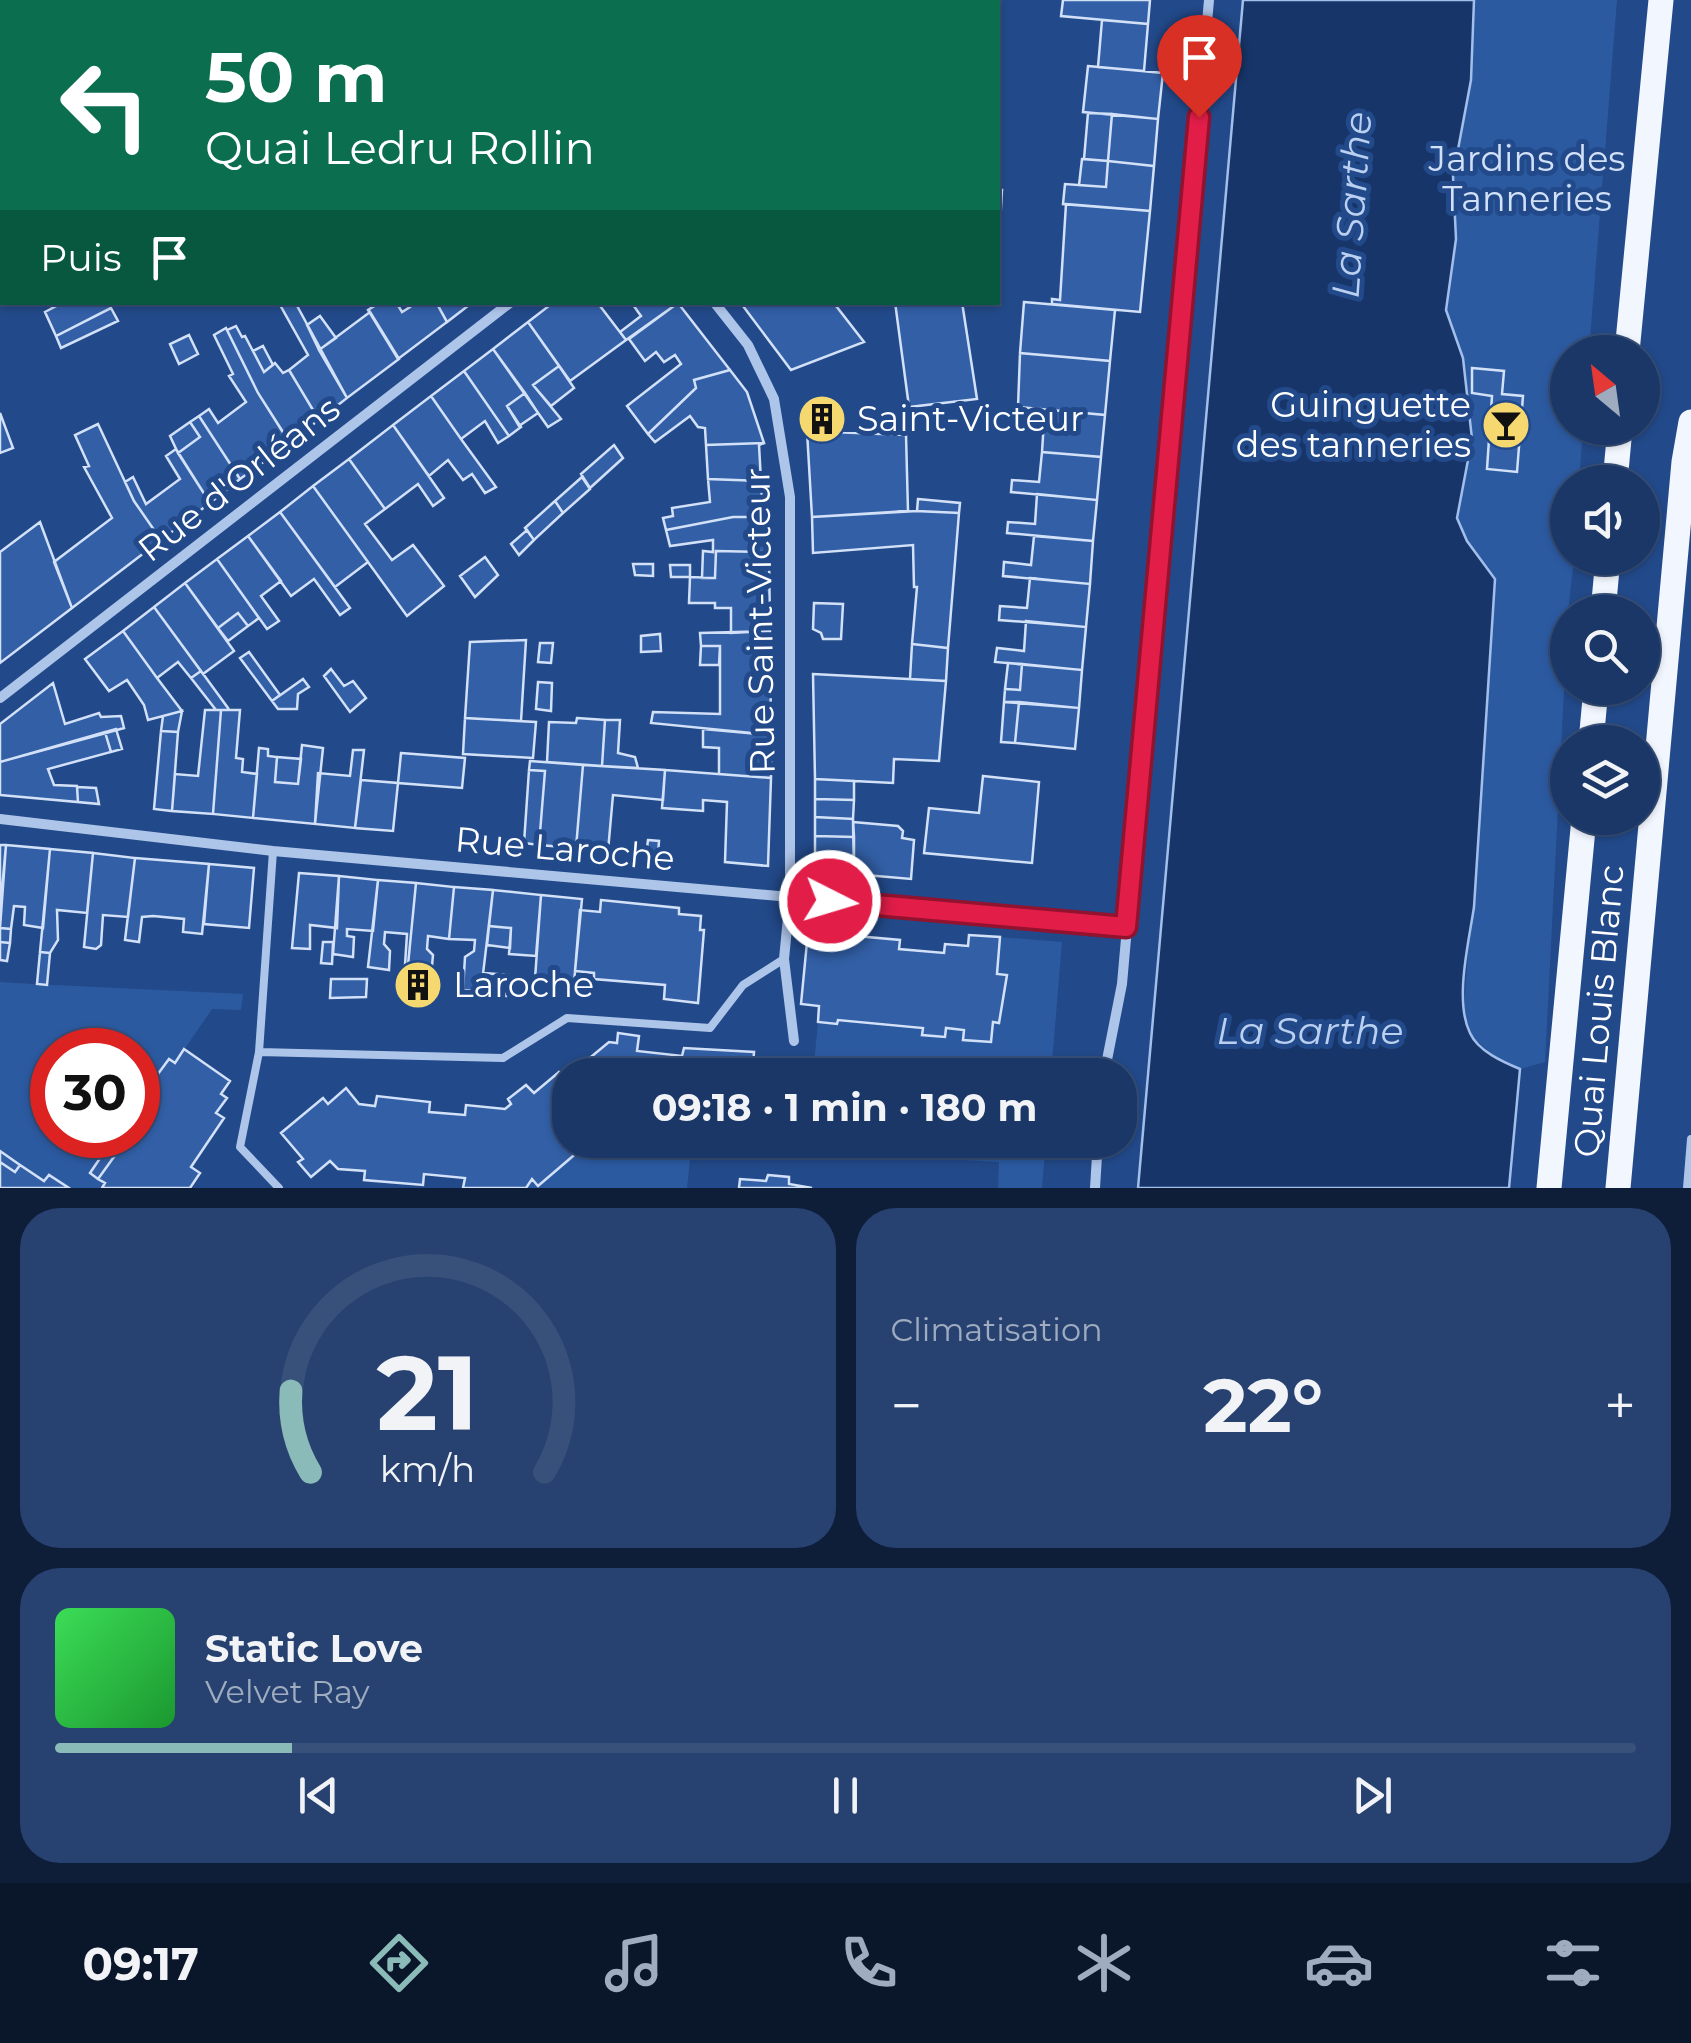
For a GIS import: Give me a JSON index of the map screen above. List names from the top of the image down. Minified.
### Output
{"streets":{"main road":["Quai Louis Blanc"],"street":["Rue d'Orléans","Rue Saint-Victeur","Rue Laroche"]},"crossings":[["Rue Saint-Victeur","Rue Laroche"]],"water":["La Sarthe"],"parks":["Jardins des Tanneries"],"places":{"building":["Saint-Victeur","Laroche"],"bar":["Guinguette des tanneries"]},"north":"top left","page":{"turn":["50 m","Quai Ledru Rollin"],"then":"Puis","limit":"30","trip":"09:18 · 1 min · 180 m","tile":"Climatisation","heat":["−","22°","+"],"song":["Static Love","Velvet Ray"],"tabs":"09:17","gauge":["21","km/h"]}}
